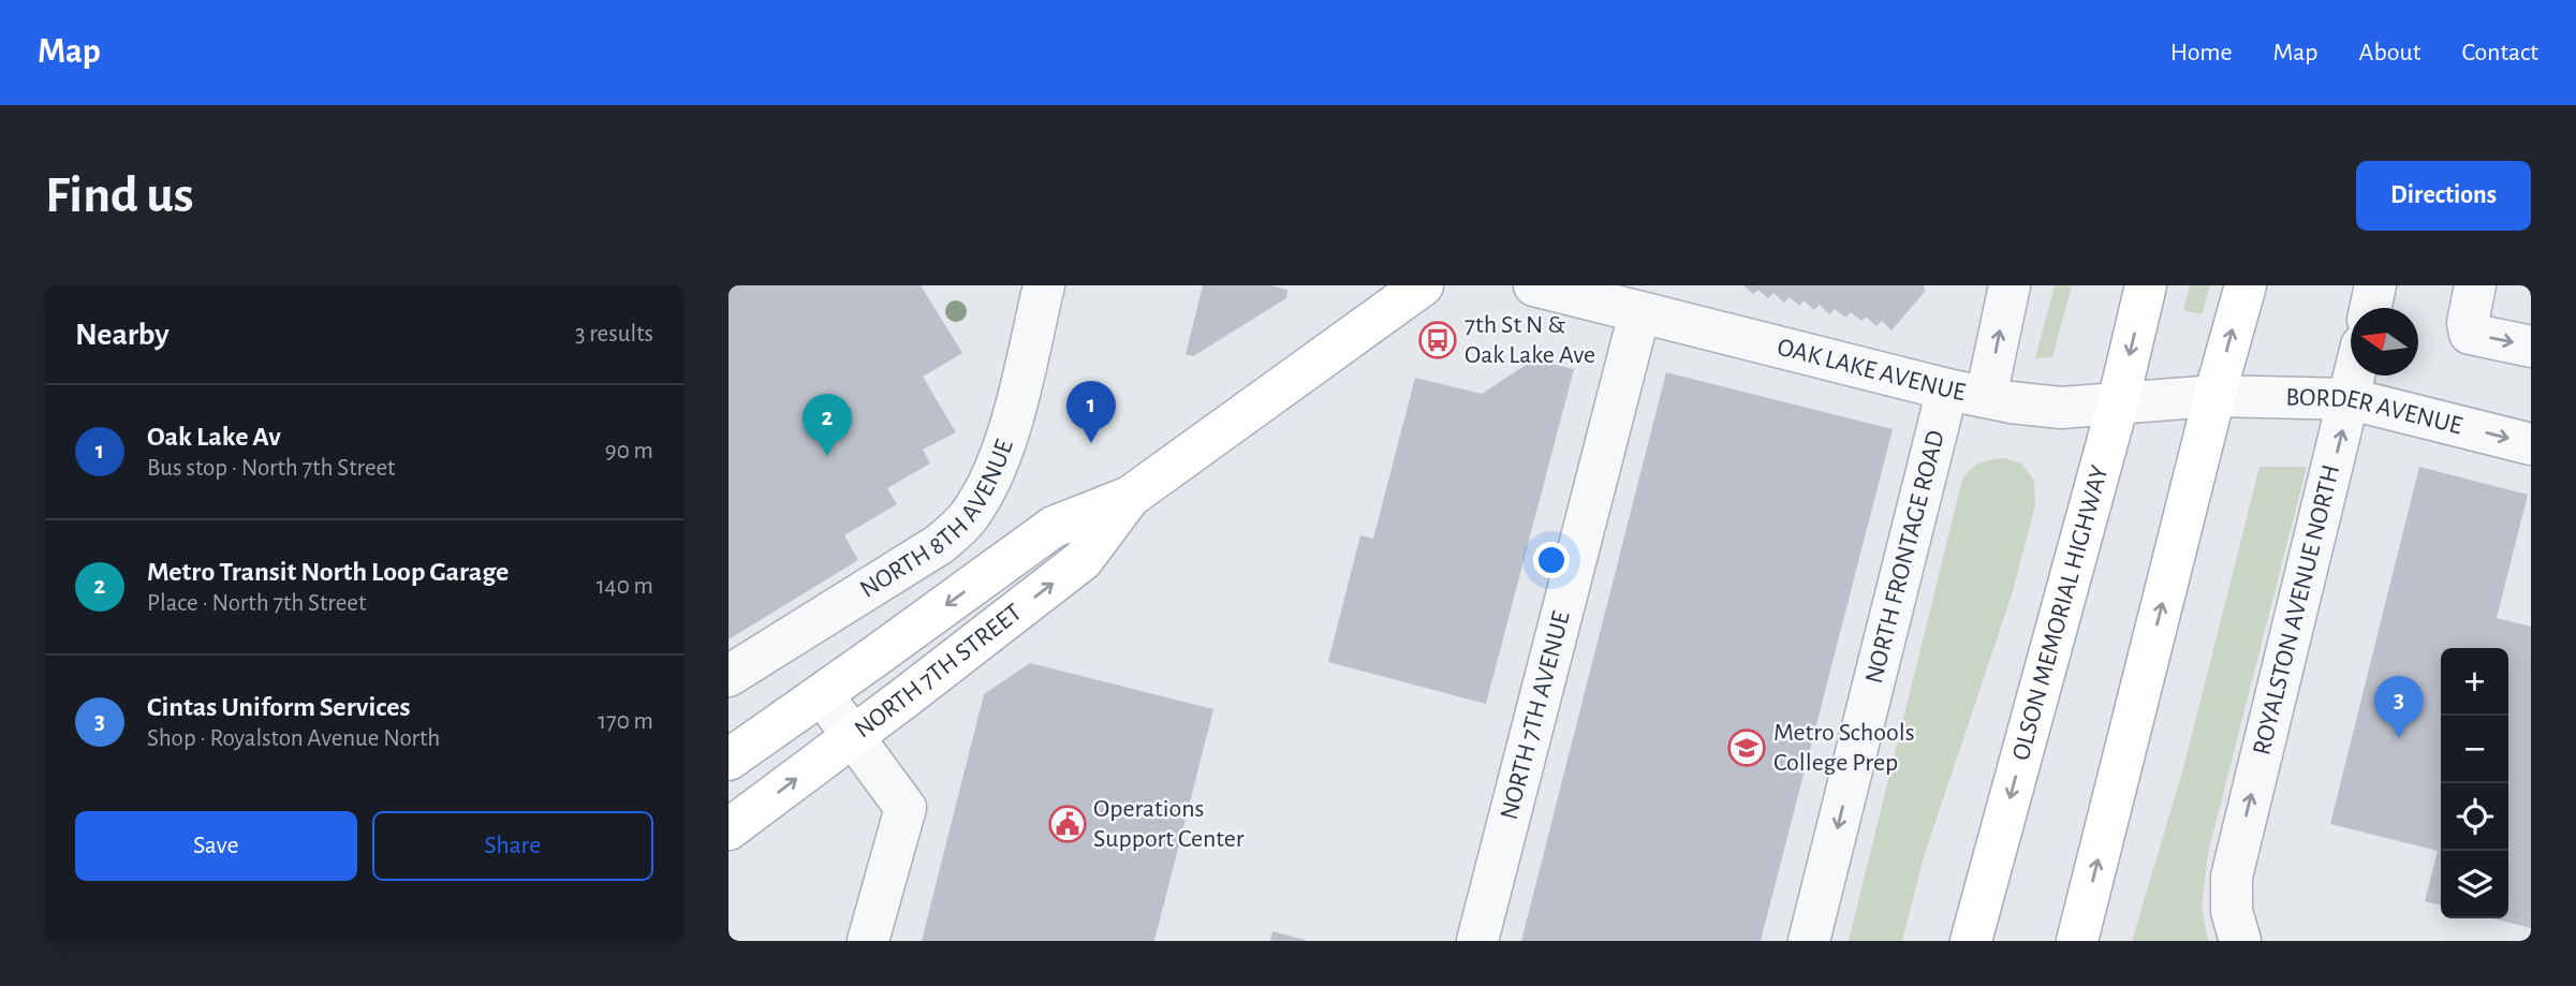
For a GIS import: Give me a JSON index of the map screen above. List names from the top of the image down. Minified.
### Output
{"streets":{"main road":["OLSON MEMORIAL HIGHWAY","NORTH 7TH STREET"],"street":["OAK LAKE AVENUE","BORDER AVENUE","NORTH 8TH AVENUE","NORTH FRONTAGE ROAD","ROYALSTON AVENUE NORTH","NORTH 7TH AVENUE"]},"crossings":[["OAK LAKE AVENUE","BORDER AVENUE"],["OAK LAKE AVENUE","NORTH FRONTAGE ROAD"],["OAK LAKE AVENUE","OLSON MEMORIAL HIGHWAY"],["OAK LAKE AVENUE","NORTH 7TH AVENUE"],["BORDER AVENUE","ROYALSTON AVENUE NORTH"]],"one_way":["BORDER AVENUE","ROYALSTON AVENUE NORTH"],"places":{"bus stop":["7th St N & Oak Lake Ave"],"school or university":["Metro Schools College Prep"],"public building":["Operations Support Center"]},"north":"left","page":{"header":"Map","nav":["Home","Map","About","Contact"],"buttons":["Directions",["Save","Share"]],"title":"Find us","heading":["Nearby","3 results"],"pins":["1","2","3"],"list":[{"mark":"1","name":"Oak Lake Av","note":"Bus stop · North 7th Street","value":"90 m"},{"mark":"2","name":"Metro Transit North Loop Garage","note":"Place · North 7th Street","value":"140 m"},{"mark":"3","name":"Cintas Uniform Services","note":"Shop · Royalston Avenue North","value":"170 m"}],"map_buttons":["+","−"]}}
